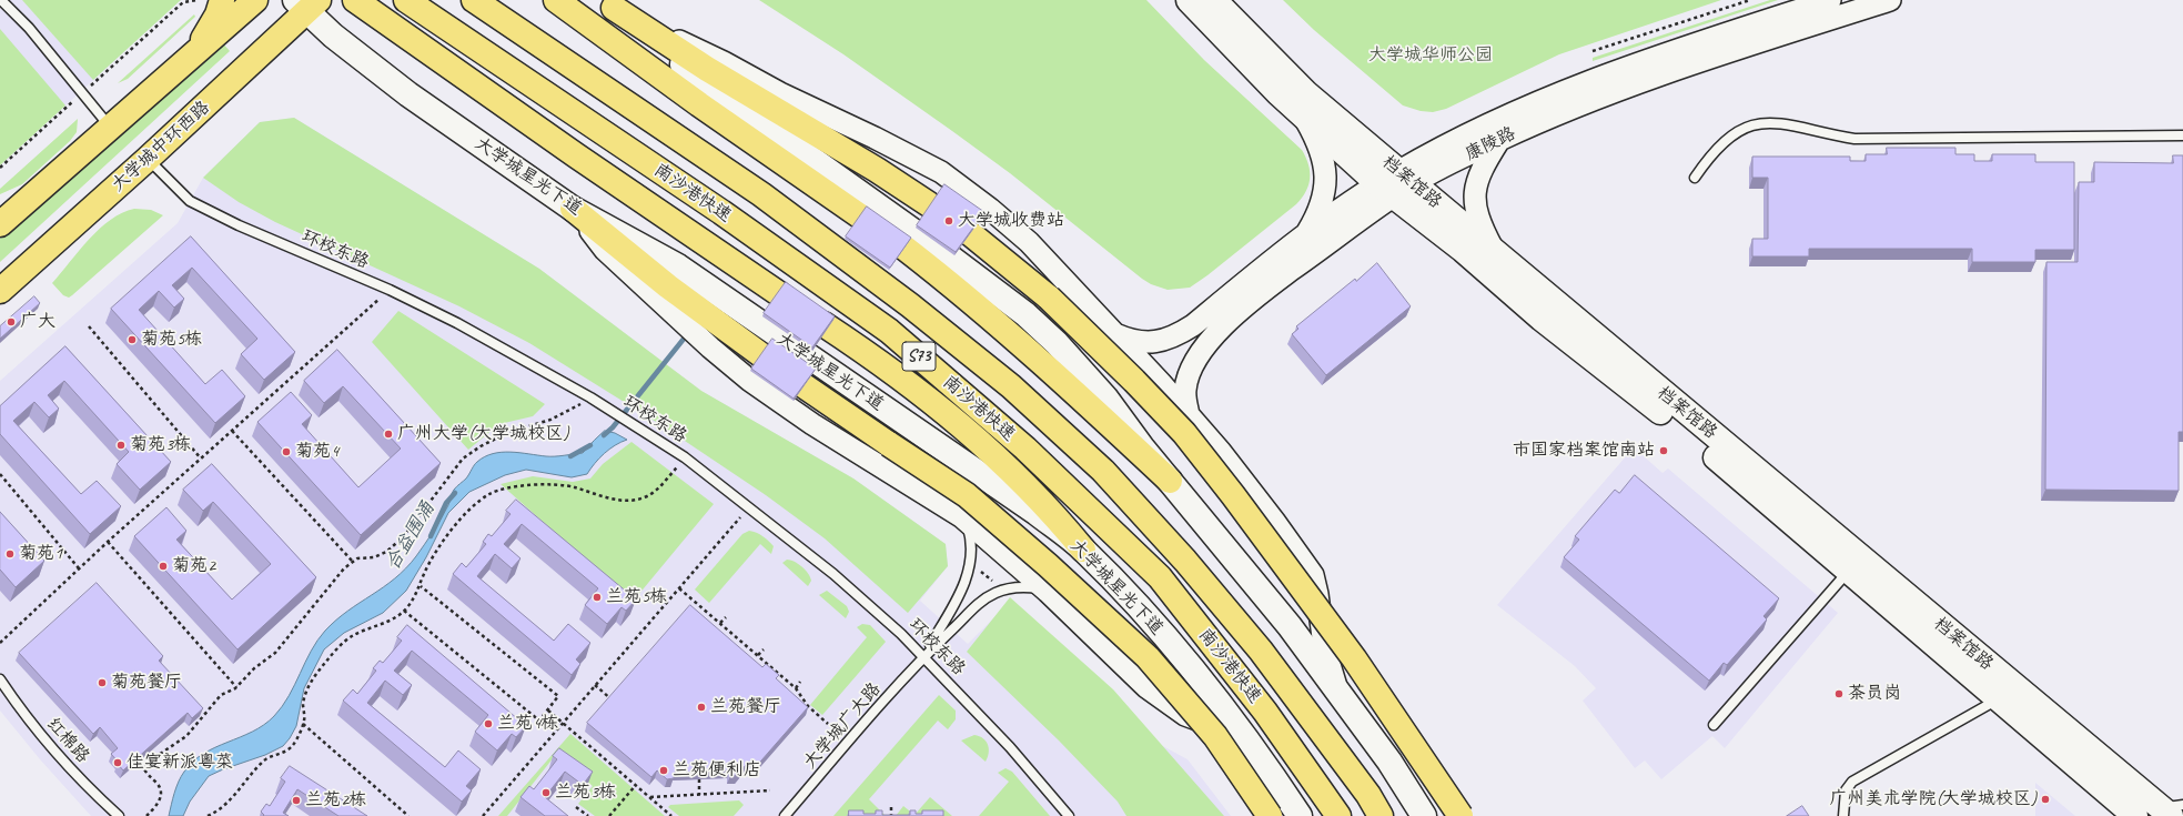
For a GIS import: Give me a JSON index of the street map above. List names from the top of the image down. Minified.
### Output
{"streets":{"main road":["大学城中环西路","大学城星光下道","档案馆路","南沙港快速","S73"],"street":["康陵路"],"lane":["环校东路","大学城广大路","红棉路"]},"crossings":[["康陵路","档案馆路"],["大学城中环西路","大学城星光下道"],["大学城中环西路","环校东路"],["环校东路","大学城广大路"]],"water":["合益围涌"],"parks":["大学城华师公园"],"places":["大学城收费站","广大","菊苑5栋","广州大学(大学城校区)","菊苑3栋","市国家档案馆南站","菊苑4","菊苑1","菊苑2","兰苑5栋","菊苑餐厅","茶员岗","兰苑餐厅","兰苑4栋","佳宴新派粤菜","兰苑便利店","兰苑3栋","广州美术学院(大学城校区)","兰苑2栋"]}
